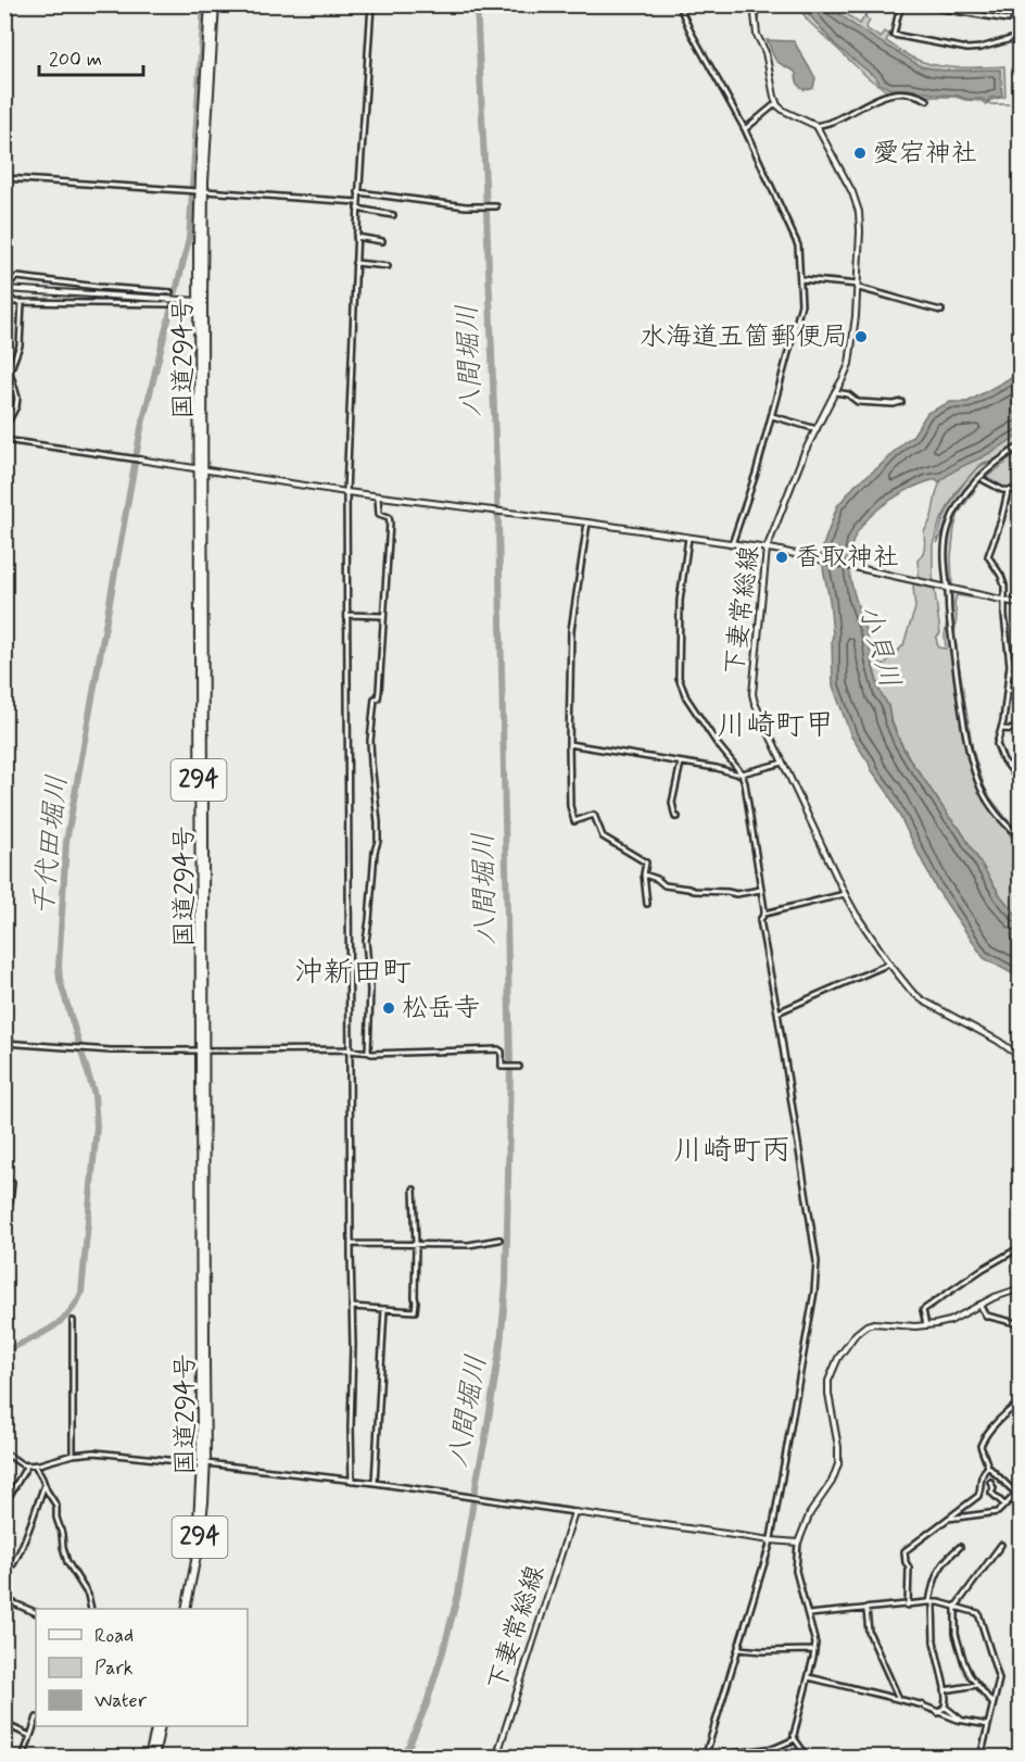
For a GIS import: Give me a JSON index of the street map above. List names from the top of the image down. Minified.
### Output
{"streets":{"highway":["国道294号","294"],"main road":["下妻常総線"]},"districts":["川崎町甲","沖新田町","川崎町丙"],"water":["八間堀川","小貝川","千代田堀川"],"places":["愛宕神社","水海道五箇郵便局","香取神社","松岳寺"],"legend":["Road","Park","Water"],"scale_bar":"200 m"}
